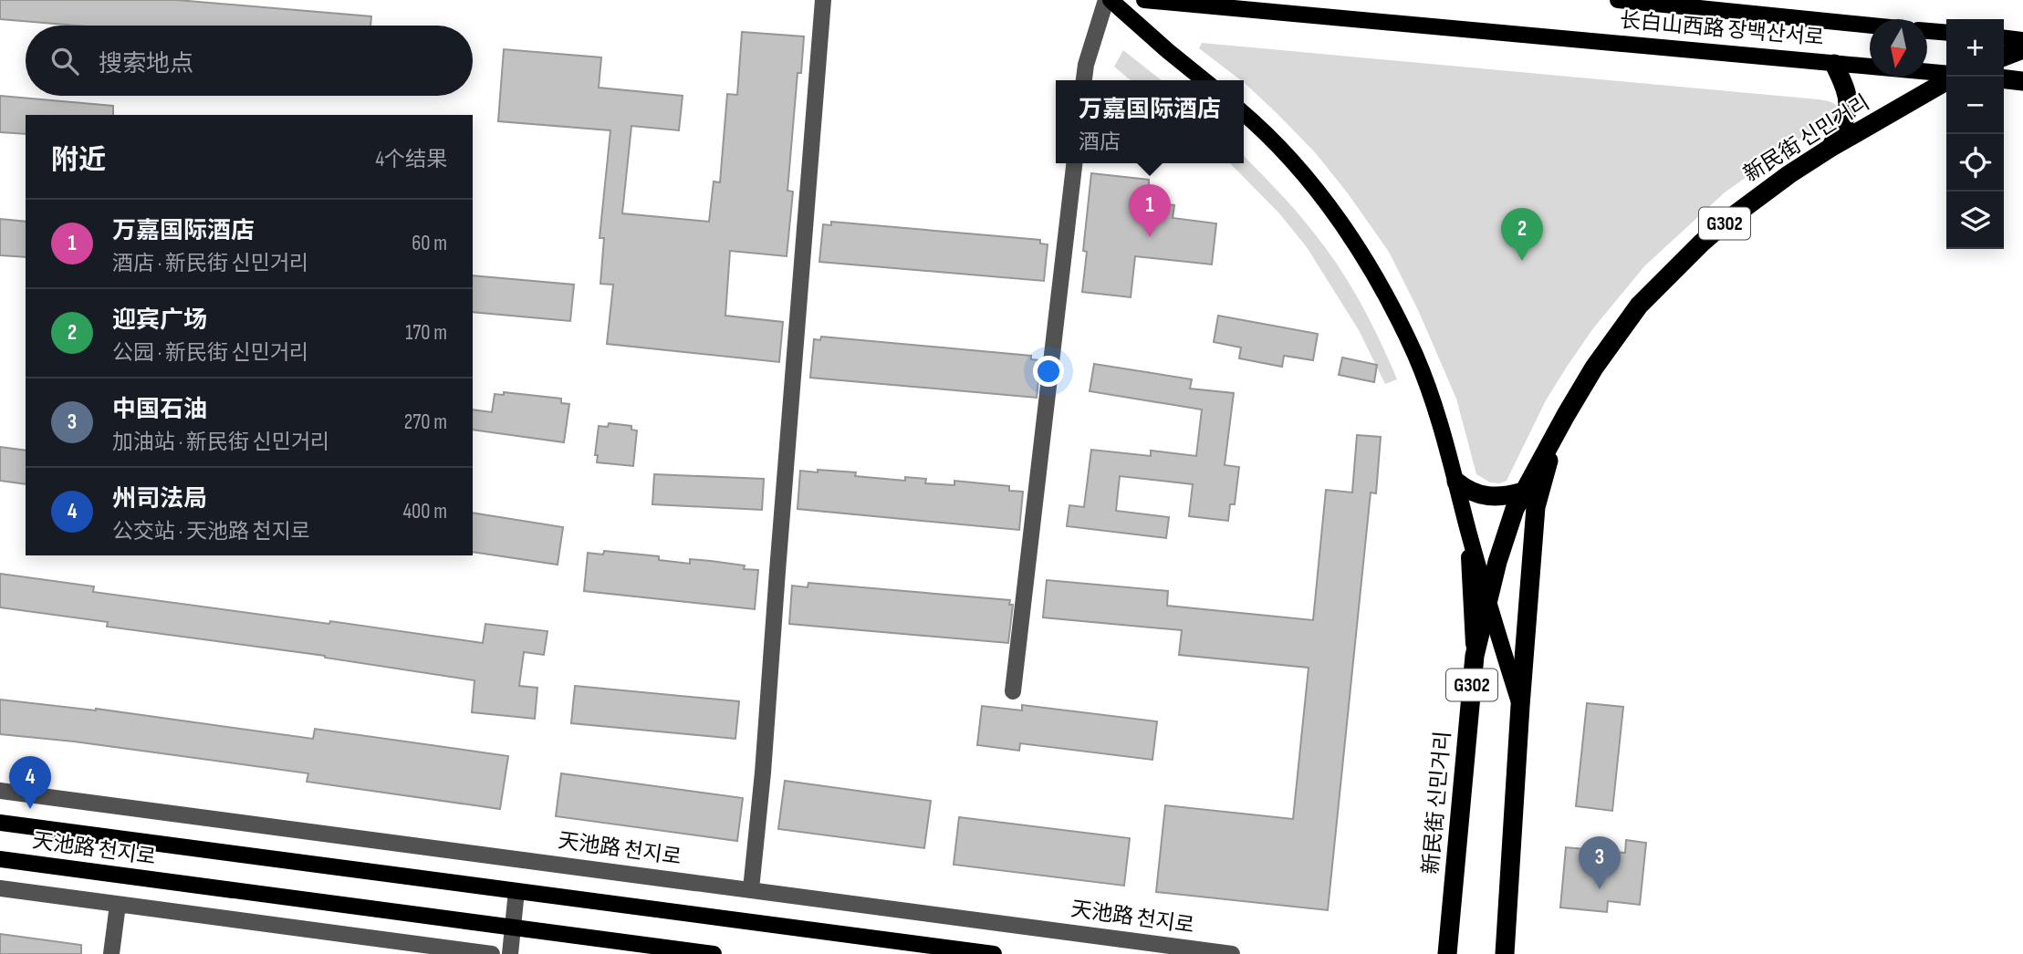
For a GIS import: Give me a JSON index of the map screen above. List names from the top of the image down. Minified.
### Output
{"streets":{"highway":["新民街 신민거리","G302"],"main road":["长白山西路 장백산서로","天池路 천지로"]},"north":"bottom","page":{"map_buttons":["+","−"],"search":"搜索地点","popup":["万嘉国际酒店","酒店"],"heading":["附近","4个结果"],"pins":["1","2","4","3"],"list":[{"mark":"1","name":"万嘉国际酒店","note":"酒店 · 新民街 신민거리","value":"60 m"},{"mark":"2","name":"迎宾广场","note":"公园 · 新民街 신민거리","value":"170 m"},{"mark":"3","name":"中国石油","note":"加油站 · 新民街 신민거리","value":"270 m"},{"mark":"4","name":"州司法局","note":"公交站 · 天池路 천지로","value":"400 m"}]}}
